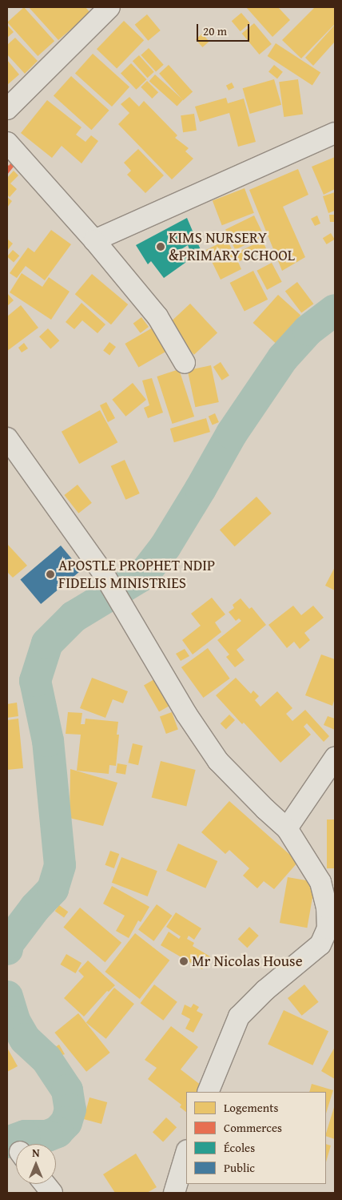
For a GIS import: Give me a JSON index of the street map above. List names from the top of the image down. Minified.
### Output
{"places":["KIMS NURSERY &PRIMARY SCHOOL","APOSTLE PROPHET NDIP FIDELIS MINISTRIES","Mr Nicolas House"],"legend":["Logements","Commerces","Écoles","Public"],"scale_bar":"20 m","north":"top"}
